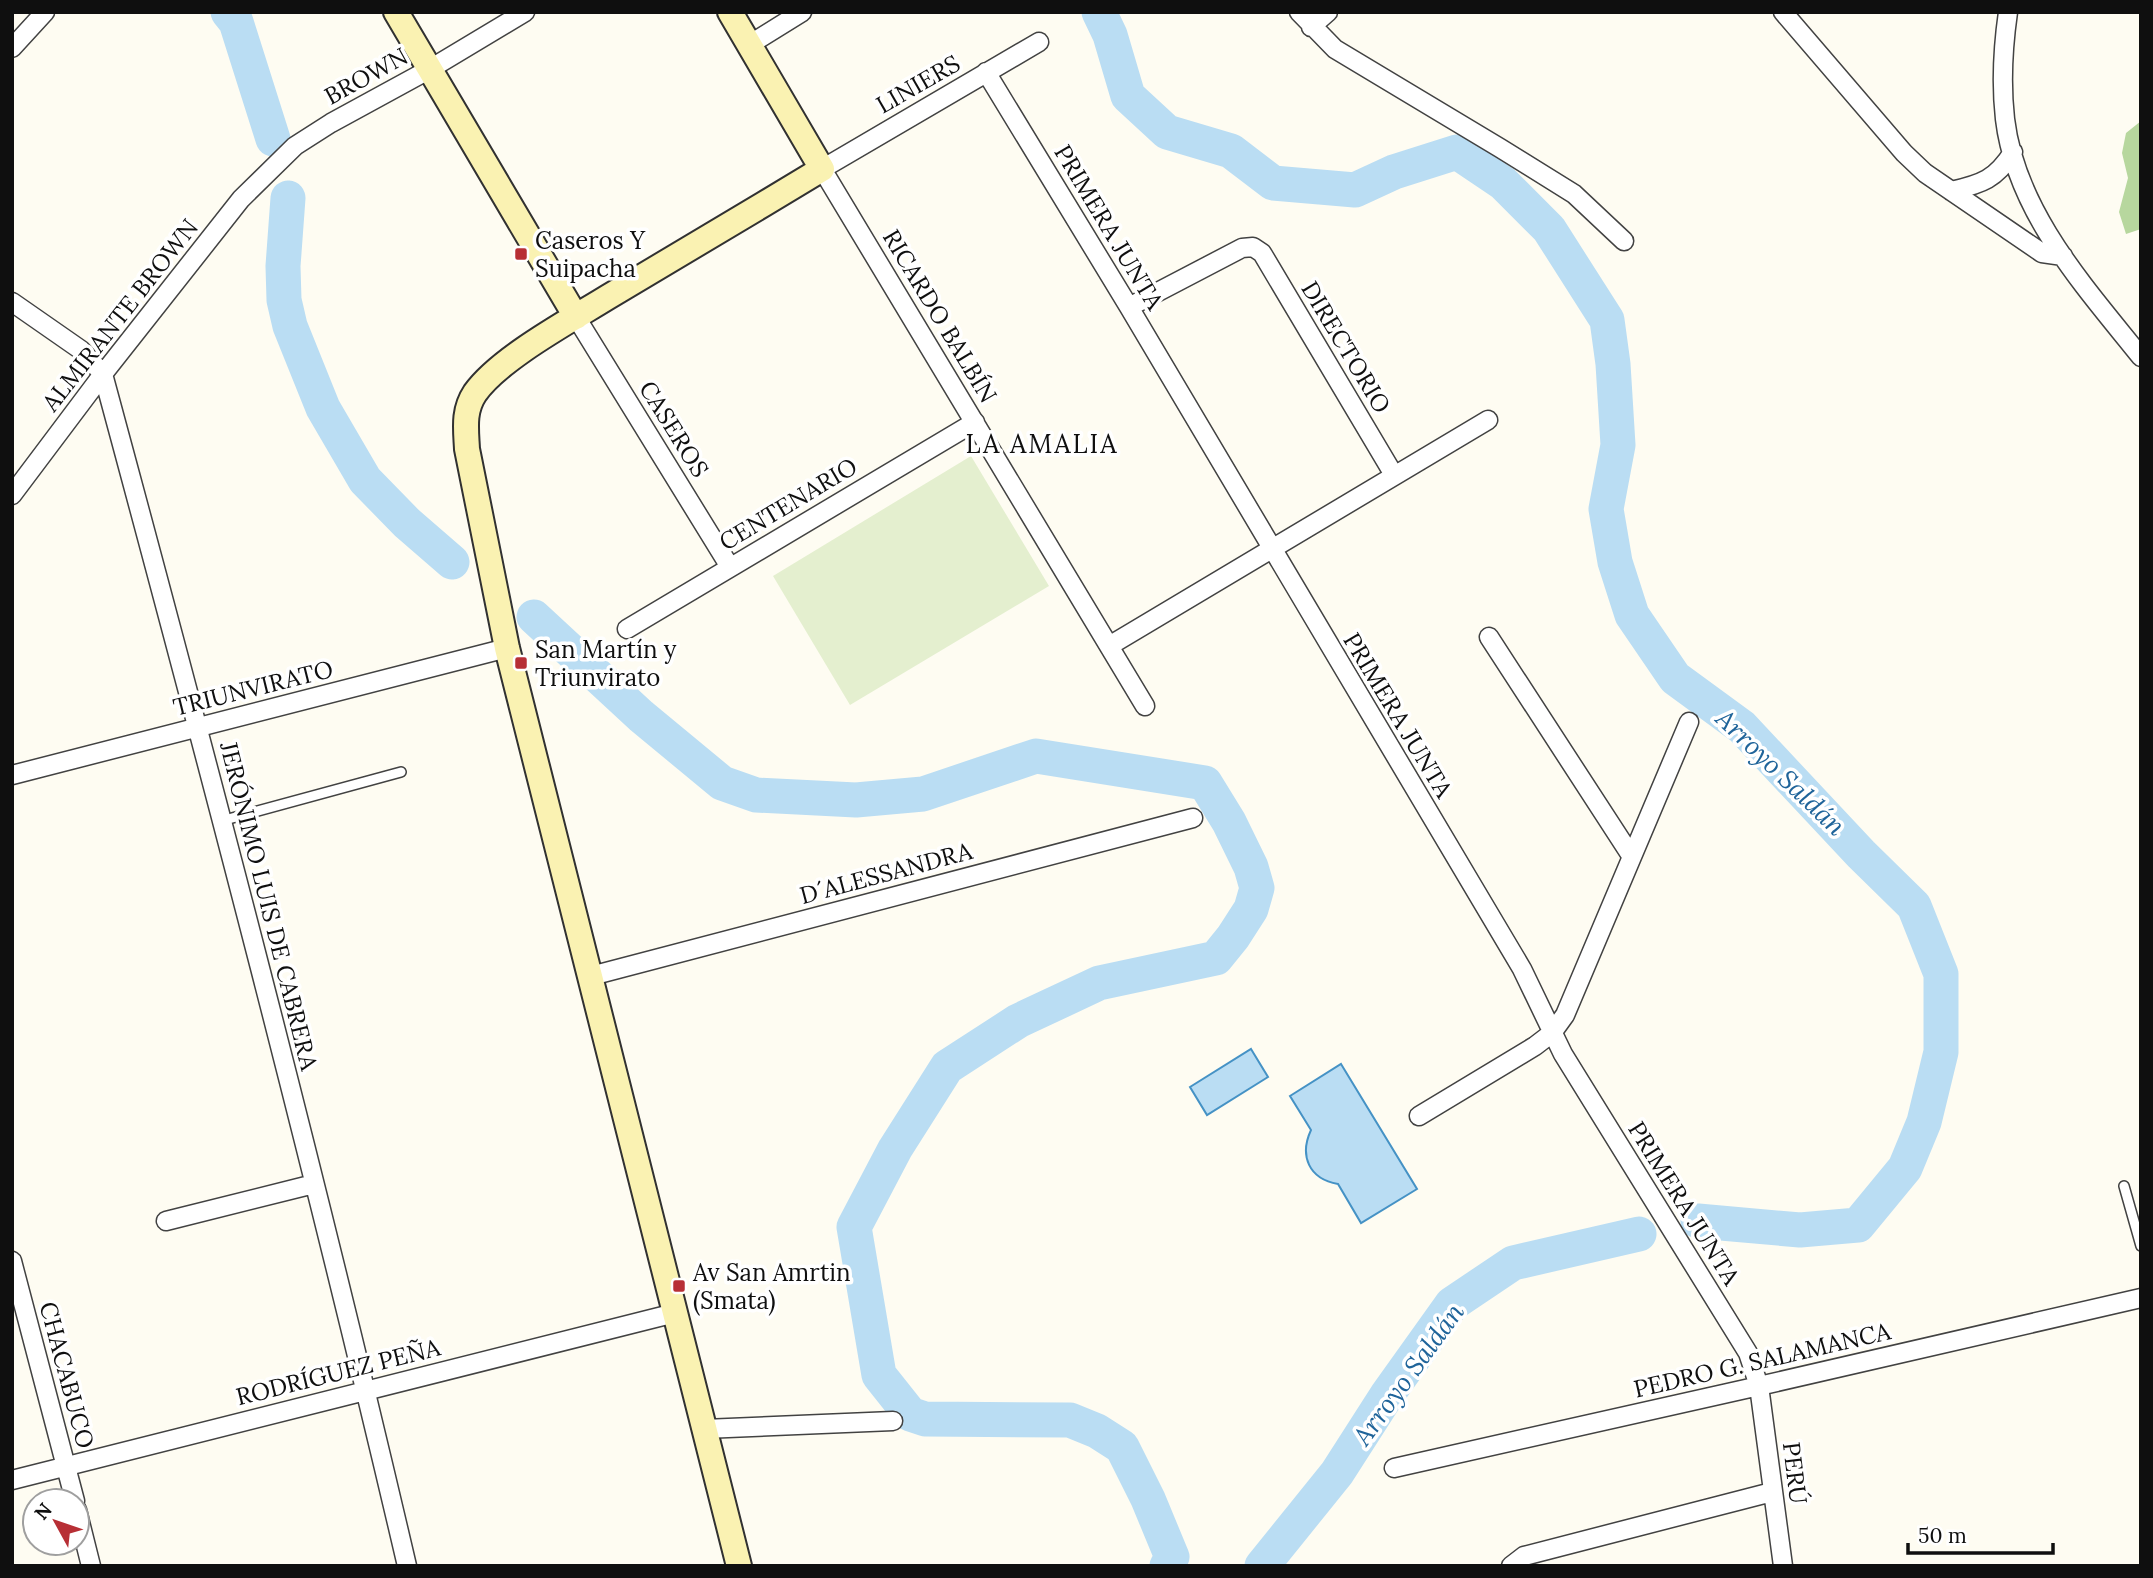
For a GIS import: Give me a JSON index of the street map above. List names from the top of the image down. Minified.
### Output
{"streets":{"street":["BROWN","LINIERS","PRIMERA JUNTA","ALMIRANTE BROWN","RICARDO BALBÍN","DIRECTORIO","CASEROS","CENTENARIO","TRIUNVIRATO","D´ALESSANDRA","JERÓNIMO LUIS DE CABRERA","PEDRO G. SALAMANCA","RODRÍGUEZ PEÑA","CHACABUCO","PERÚ"]},"crossings":[["BROWN","ALMIRANTE BROWN"],["LINIERS","PRIMERA JUNTA"],["LINIERS","RICARDO BALBÍN"],["PRIMERA JUNTA","DIRECTORIO"],["PRIMERA JUNTA","PEDRO G. SALAMANCA"],["PRIMERA JUNTA","PERÚ"],["ALMIRANTE BROWN","JERÓNIMO LUIS DE CABRERA"],["RICARDO BALBÍN","CENTENARIO"],["CASEROS","CENTENARIO"],["TRIUNVIRATO","JERÓNIMO LUIS DE CABRERA"],["JERÓNIMO LUIS DE CABRERA","RODRÍGUEZ PEÑA"],["PEDRO G. SALAMANCA","PERÚ"],["RODRÍGUEZ PEÑA","CHACABUCO"]],"districts":["LA AMALIA"],"water":["Arroyo Saldán"],"places":{"transit":["Caseros Y Suipacha","San Martín y Triunvirato","Av San Amrtin (Smata)"]},"scale_bar":"50 m","north":"top left"}
